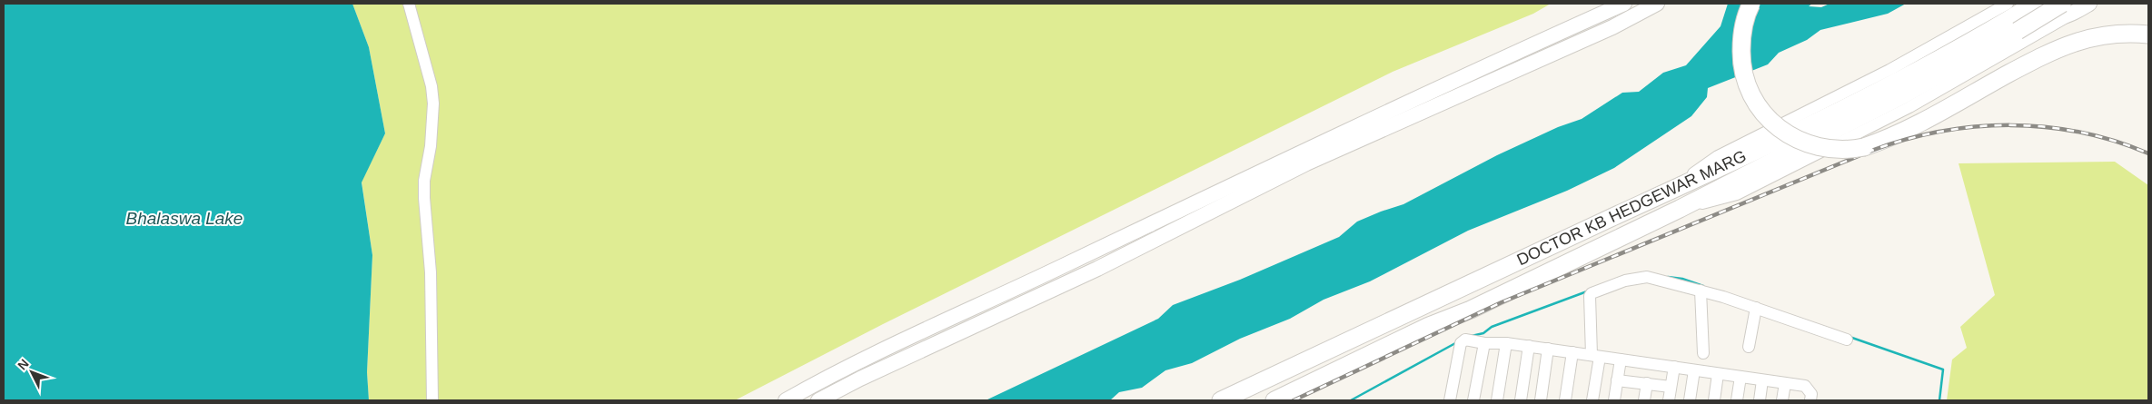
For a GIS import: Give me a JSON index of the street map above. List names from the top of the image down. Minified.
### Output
{"streets":{"highway":["DOCTOR KB HEDGEWAR MARG"]},"water":["Bhalaswa Lake"],"north":"top left"}
